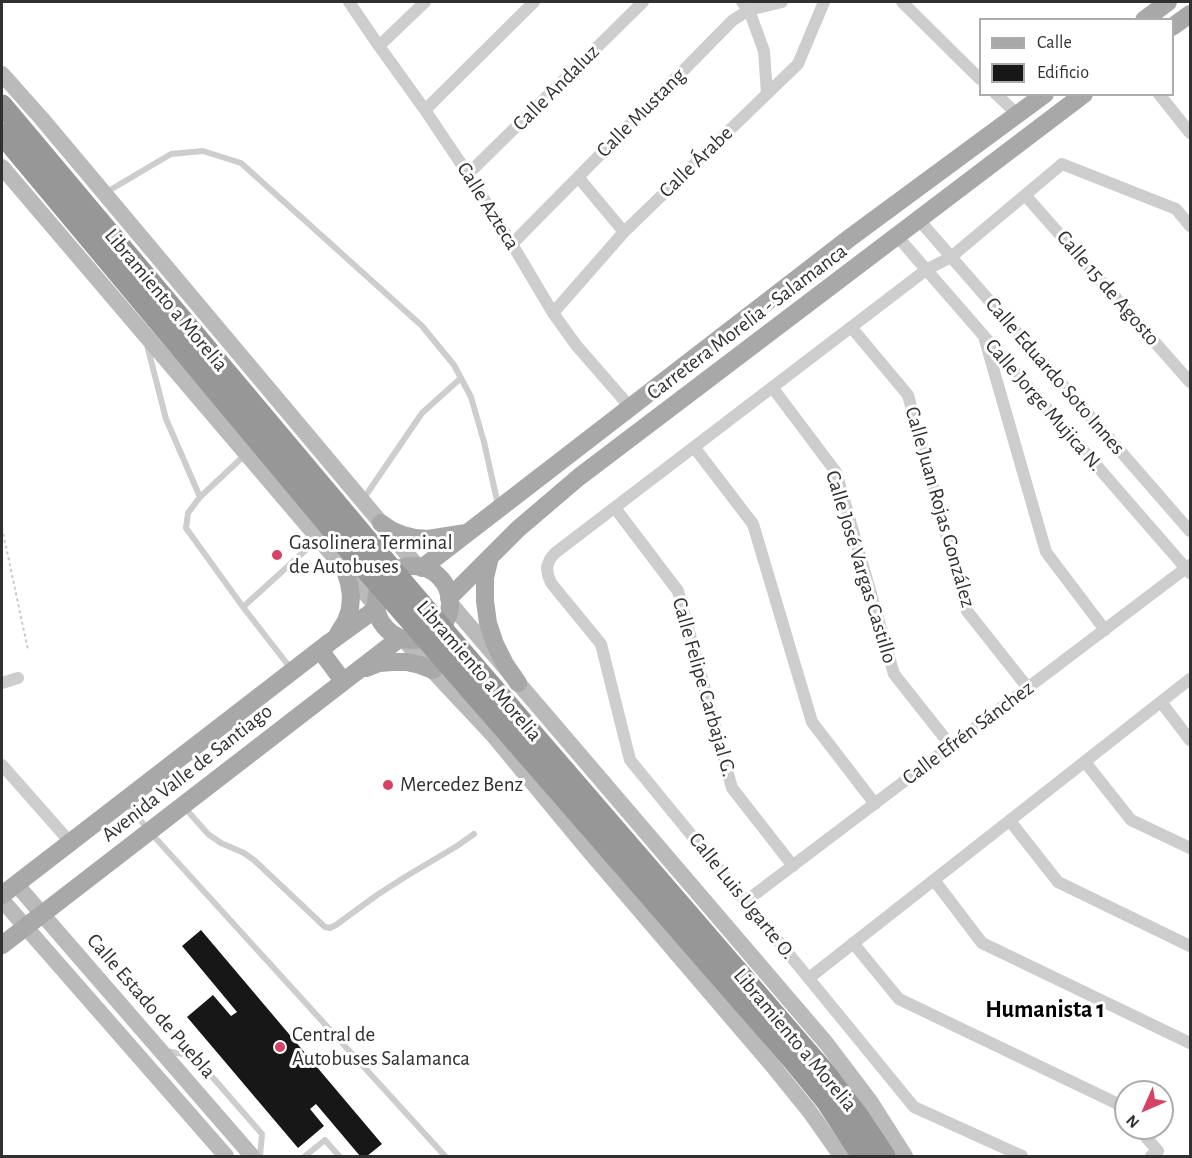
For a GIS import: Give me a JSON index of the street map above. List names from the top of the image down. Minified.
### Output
{"streets":{"highway":["Libramiento a Morelia"],"main road":["Carretera Morelia - Salamanca","Avenida Valle de Santiago","Calle Estado de Puebla"],"street":["Calle Andaluz","Calle Mustang","Calle Árabe","Calle Azteca","Calle 15 de Agosto","Calle Eduardo Soto Innes","Calle Jorge Mujica N.","Calle Juan Rojas González","Calle José Vargas Castillo","Calle Felipe Carbajal G.","Calle Efrén Sánchez","Calle Luis Ugarte O."]},"crossings":[["Calle Andaluz","Calle Azteca"],["Calle Mustang","Calle Azteca"],["Calle Árabe","Calle Azteca"],["Calle Azteca","Carretera Morelia - Salamanca"],["Carretera Morelia - Salamanca","Calle Eduardo Soto Innes"],["Carretera Morelia - Salamanca","Calle Jorge Mujica N."],["Carretera Morelia - Salamanca","Avenida Valle de Santiago"],["Calle Jorge Mujica N.","Calle Efrén Sánchez"],["Calle Juan Rojas González","Calle Efrén Sánchez"],["Calle José Vargas Castillo","Calle Efrén Sánchez"],["Calle Felipe Carbajal G.","Calle Efrén Sánchez"],["Calle Felipe Carbajal G.","Calle Luis Ugarte O."],["Calle Efrén Sánchez","Calle Luis Ugarte O."],["Avenida Valle de Santiago","Calle Estado de Puebla"]],"districts":["Humanista 1"],"places":["Gasolinera Terminal de Autobuses","Mercedez Benz","Central de Autobuses Salamanca"],"legend":["Calle","Edificio"],"north":"bottom left"}
